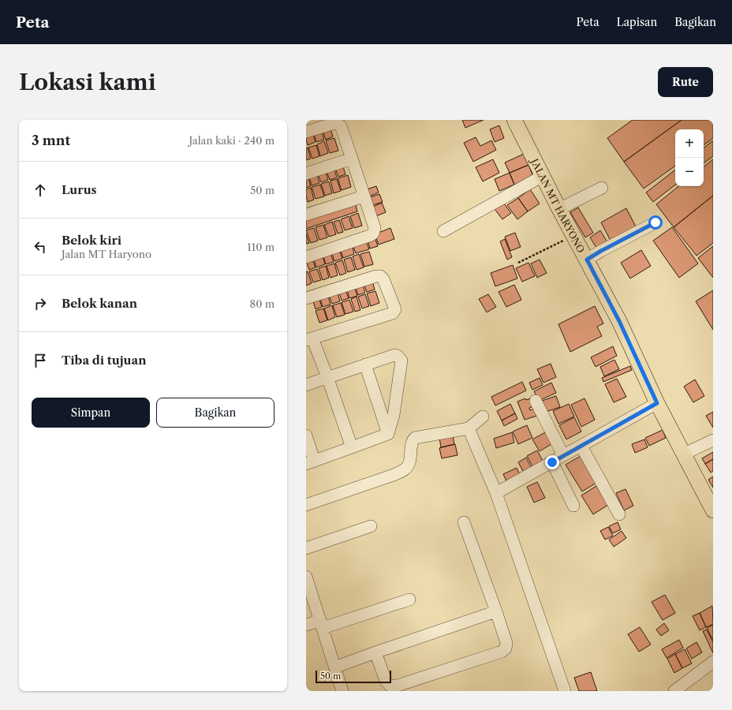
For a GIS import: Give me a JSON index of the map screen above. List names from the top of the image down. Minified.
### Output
{"streets":{"main road":["JALAN MT HARYONO"]},"scale_bar":"50 m","page":{"header":"Peta","nav":["Peta","Lapisan","Bagikan"],"buttons":["Rute",["Simpan","Bagikan"]],"title":"Lokasi kami","heading":["3 mnt","Jalan kaki · 240 m"],"map_buttons":["+","−"],"list":[["Lurus","50 m"],["Belok kiri","Jalan MT Haryono","110 m"],["Belok kanan","80 m"],"Tiba di tujuan"],"scale":"50 m"}}
